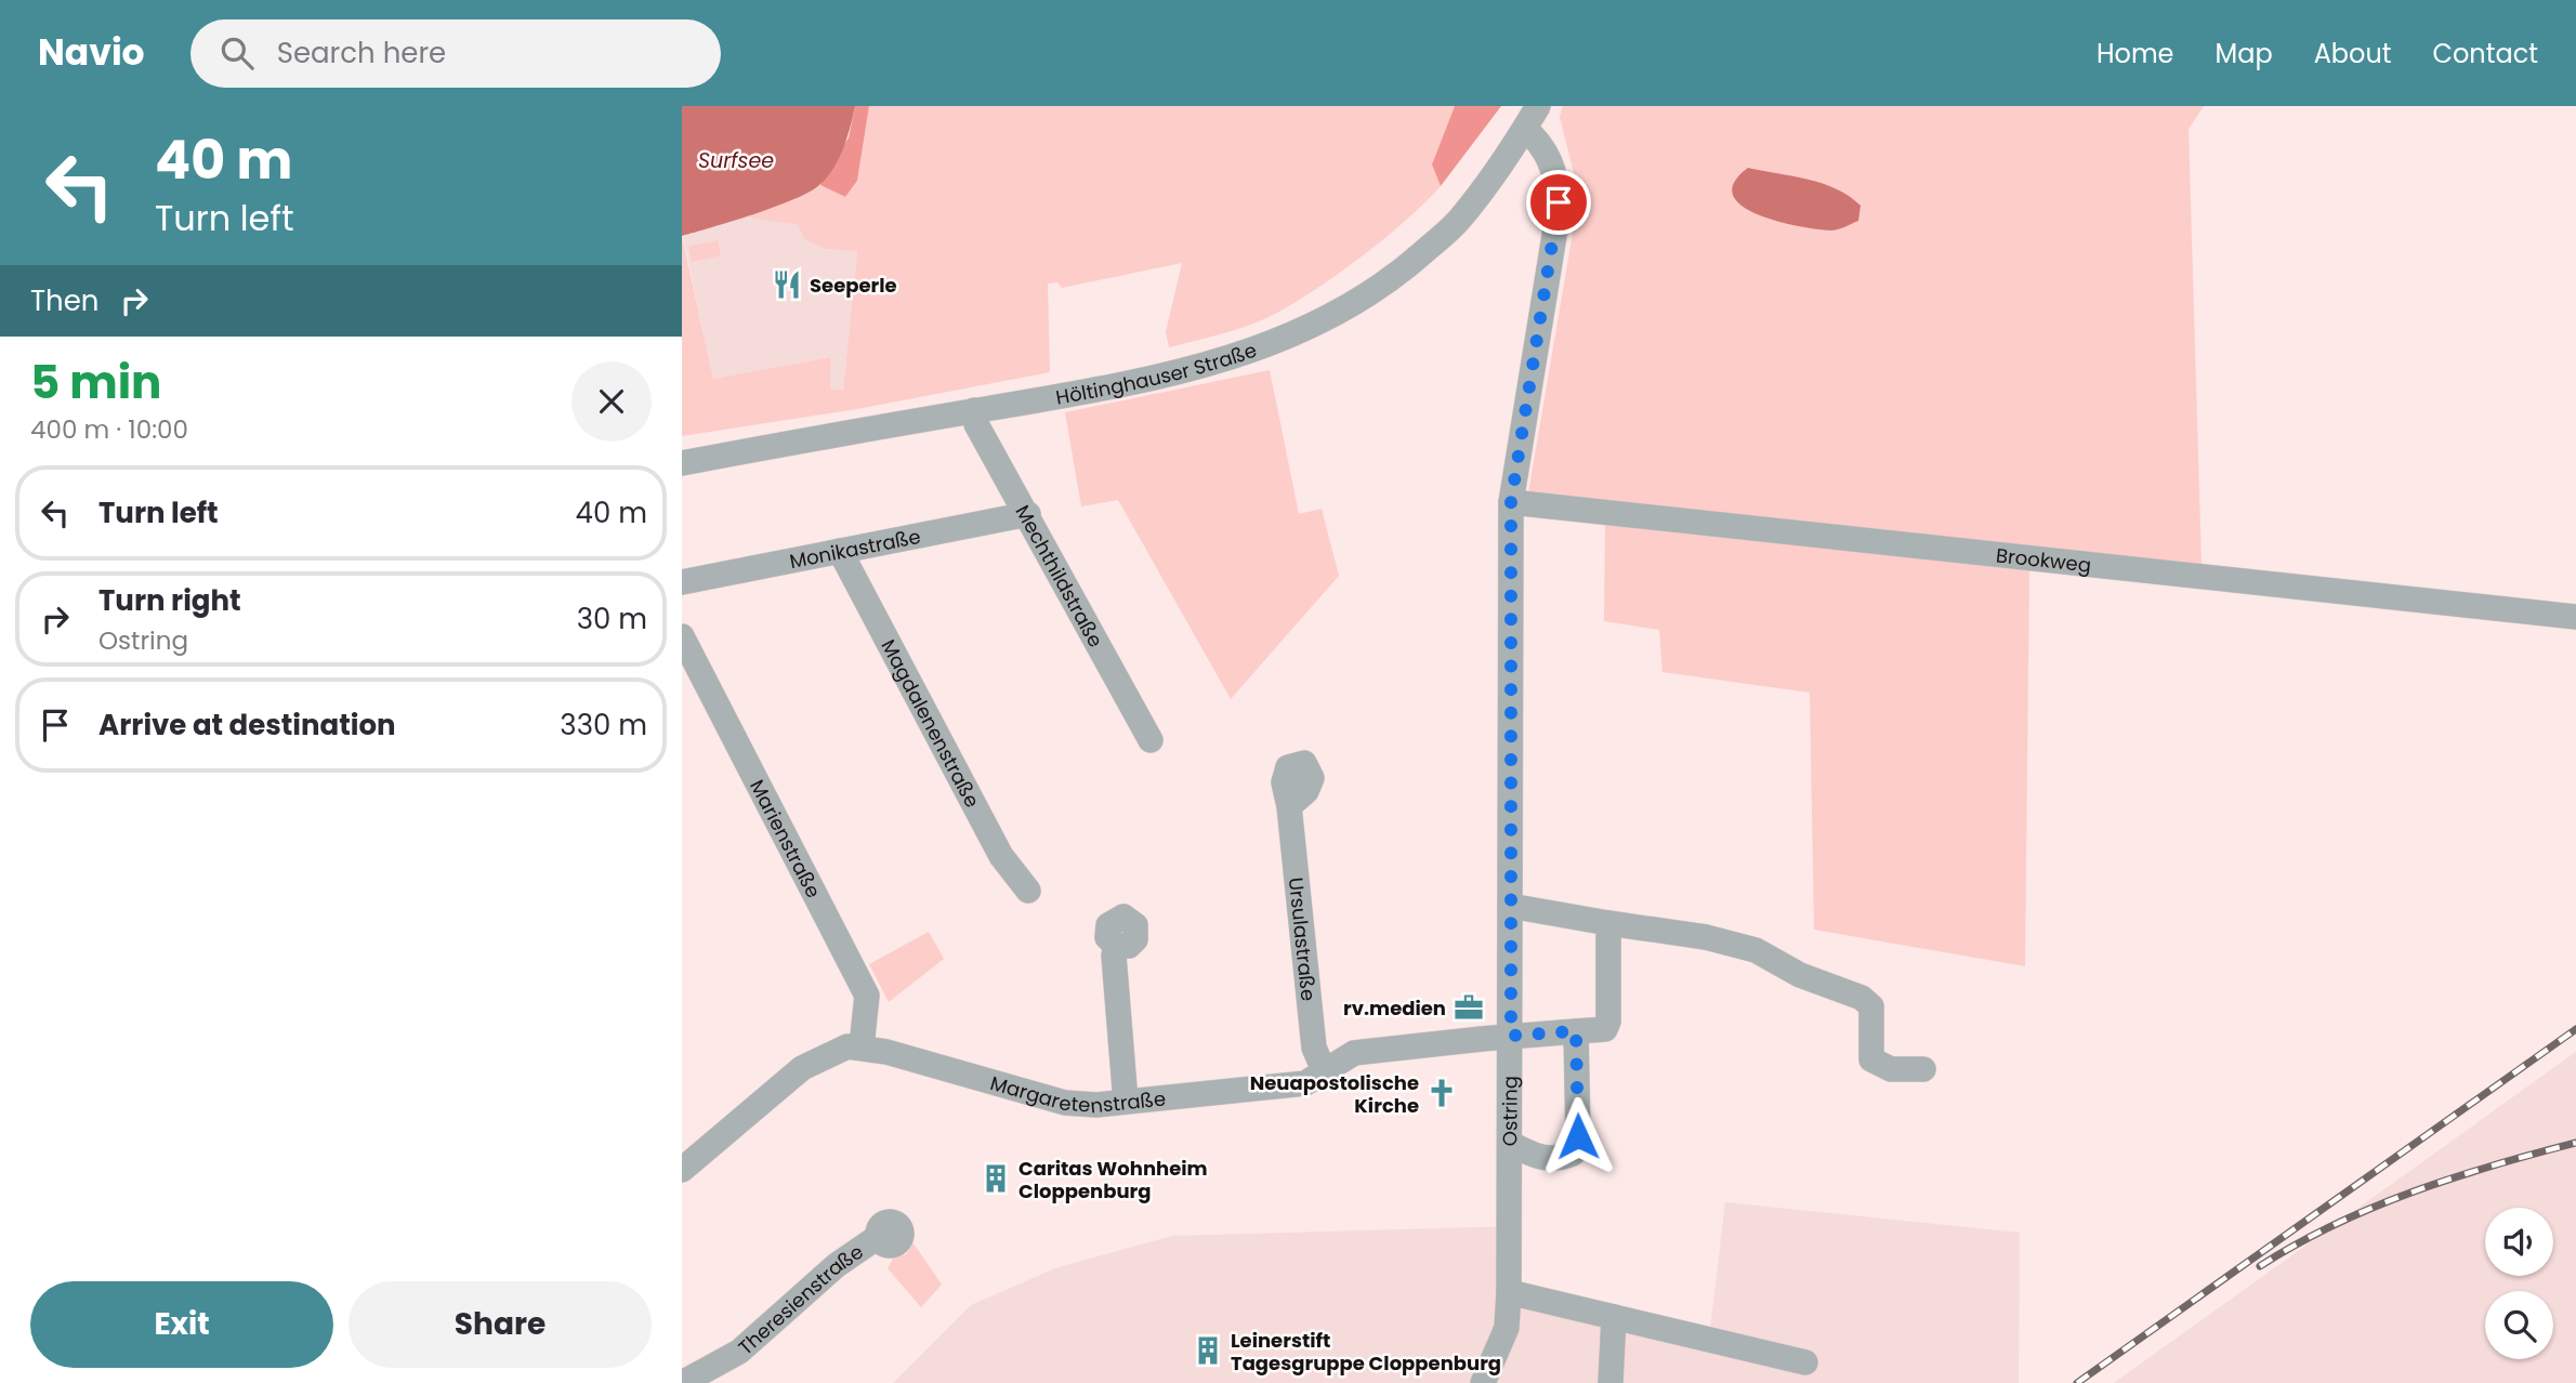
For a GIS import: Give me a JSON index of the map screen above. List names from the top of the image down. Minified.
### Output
{"streets":{"street":["Höltinghauser Straße","Monikastraße","Brookweg","Mechthildstraße","Magdalenenstraße","Marienstraße","Ursulastraße","Margaretenstraße","Ostring","Theresienstraße"]},"crossings":[["Höltinghauser Straße","Mechthildstraße"],["Höltinghauser Straße","Ostring"],["Monikastraße","Mechthildstraße"],["Monikastraße","Magdalenenstraße"],["Brookweg","Ostring"],["Marienstraße","Margaretenstraße"],["Ursulastraße","Margaretenstraße"],["Margaretenstraße","Ostring"]],"water":["Surfsee"],"places":{"restaurant":["Seeperle"],"office":["rv.medien"],"church":["Neuapostolische Kirche"],"building":["Caritas Wohnheim Cloppenburg","Leinerstift Tagesgruppe Cloppenburg"]},"page":{"header":"Navio","search":"Search here","nav":["Home","Map","About","Contact"],"turn":["40 m","Turn left"],"then":"Then","heading":["5 min","400 m · 10:00"],"list":[{"name":"Turn left","value":"40 m"},{"name":"Turn right","note":"Ostring","value":"30 m"},{"name":"Arrive at destination","value":"330 m"}],"buttons":["Exit","Share"]}}
